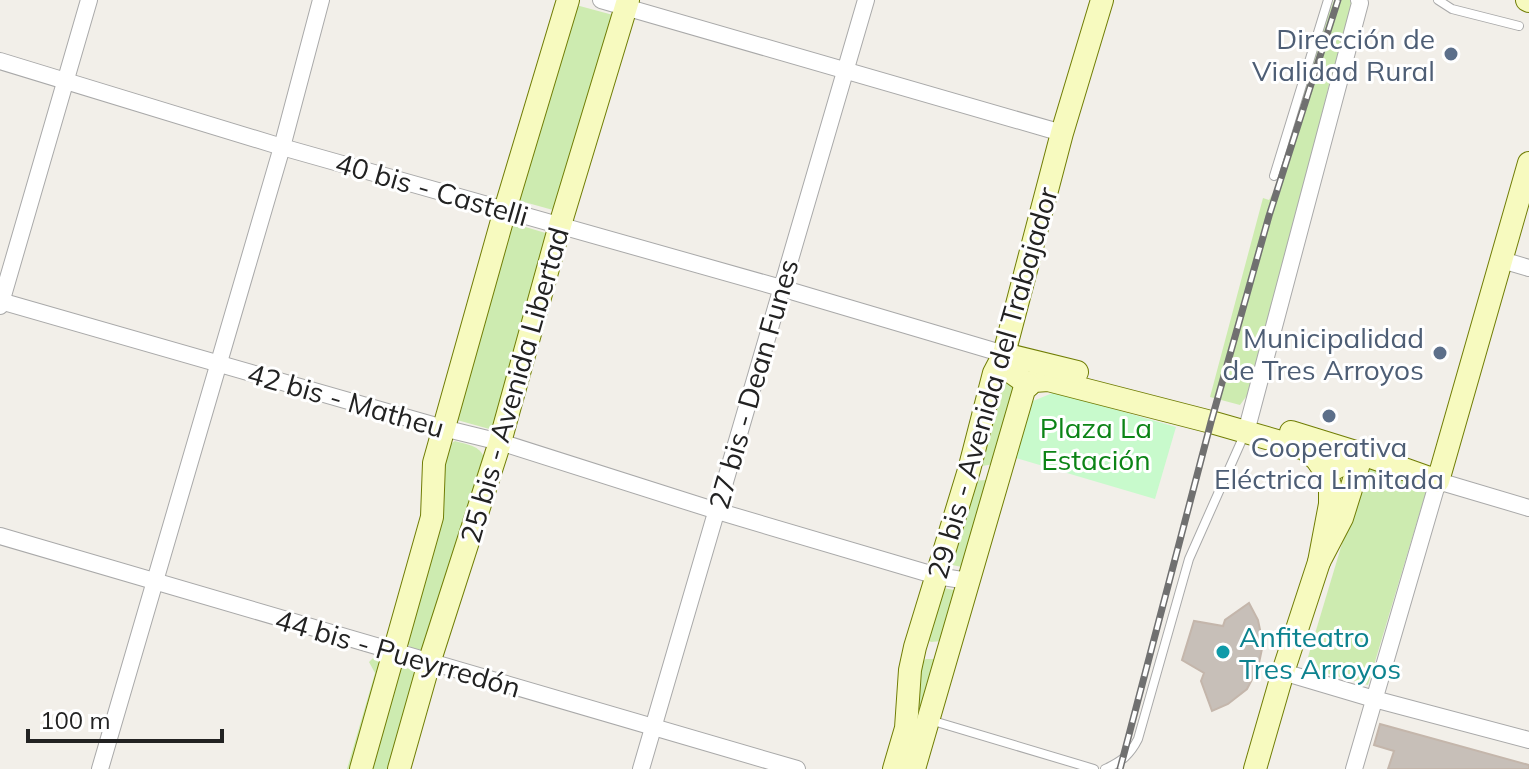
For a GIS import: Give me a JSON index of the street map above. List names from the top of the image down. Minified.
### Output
{"streets":{"street":["40 bis - Castelli","29 bis - Avenida del Trabajador","27 bis - Dean Funes","25 bis - Avenida Libertad","42 bis - Matheu","44 bis - Pueyrredón"]},"crossings":[["40 bis - Castelli","29 bis - Avenida del Trabajador"],["40 bis - Castelli","27 bis - Dean Funes"],["40 bis - Castelli","25 bis - Avenida Libertad"],["29 bis - Avenida del Trabajador","42 bis - Matheu"],["27 bis - Dean Funes","42 bis - Matheu"],["27 bis - Dean Funes","44 bis - Pueyrredón"],["25 bis - Avenida Libertad","42 bis - Matheu"],["25 bis - Avenida Libertad","44 bis - Pueyrredón"]],"parks":["Plaza La Estación"],"places":["Dirección de Vialidad Rural","Municipalidad de Tres Arroyos","Cooperativa Eléctrica Limitada","Anfiteatro Tres Arroyos"],"scale_bar":"100 m"}
